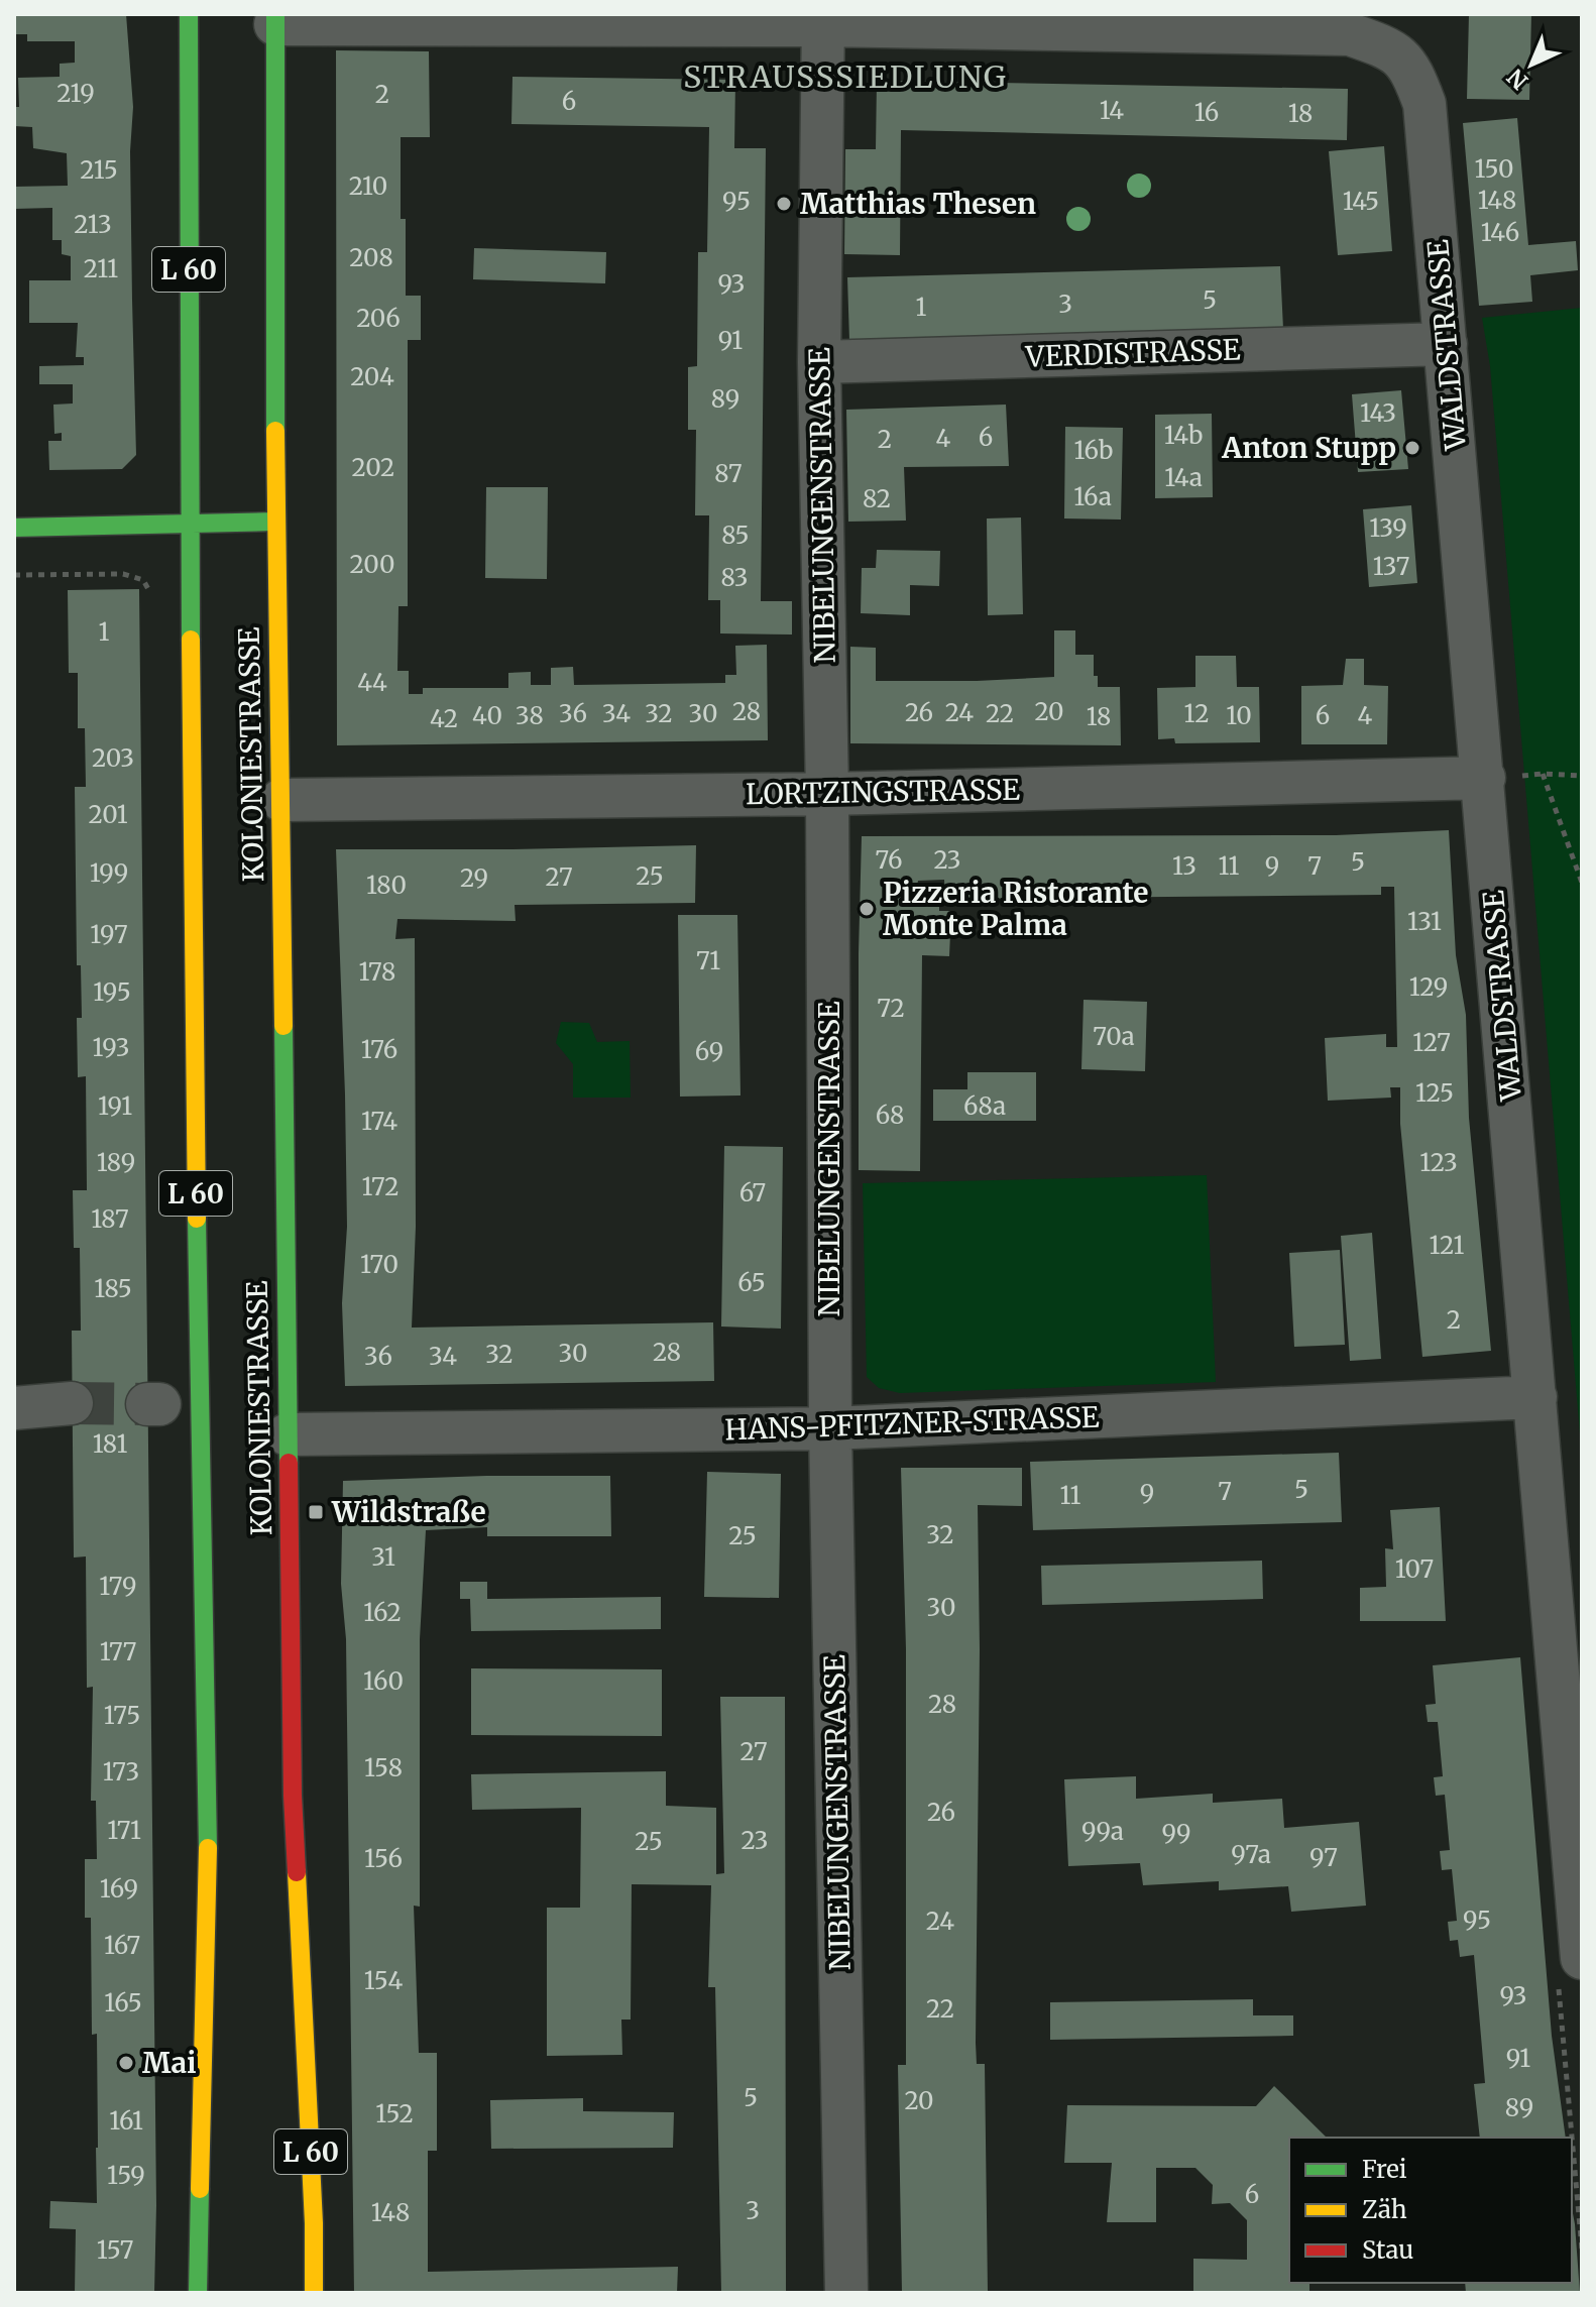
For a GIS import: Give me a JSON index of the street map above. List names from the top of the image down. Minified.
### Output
{"streets":{"main road":["L 60","KOLONIESTRASSE"],"street":["WALDSTRASSE","VERDISTRASSE","NIBELUNGENSTRASSE","LORTZINGSTRASSE","HANS-PFITZNER-STRASSE"]},"crossings":[["WALDSTRASSE","VERDISTRASSE"],["WALDSTRASSE","NIBELUNGENSTRASSE"],["WALDSTRASSE","LORTZINGSTRASSE"],["WALDSTRASSE","HANS-PFITZNER-STRASSE"],["VERDISTRASSE","NIBELUNGENSTRASSE"],["NIBELUNGENSTRASSE","LORTZINGSTRASSE"],["NIBELUNGENSTRASSE","HANS-PFITZNER-STRASSE"],["KOLONIESTRASSE","LORTZINGSTRASSE"],["KOLONIESTRASSE","HANS-PFITZNER-STRASSE"]],"districts":["STRAUSSSIEDLUNG"],"places":{"other":["Matthias Thesen","Anton Stupp","Pizzeria Ristorante Monte Palma","Mai"],"transit":["Wildstraße"]},"house_numbers":["219","2","6","14","16","18","150","215","210","148","95","145","213","146","208","211","93","5","3","1","206","91","204","89","143","14b","6","4","2","16b","202","87","14a","16a","82","139","85","200","137","83","1","44","28","20","26","24","36","34","32","30","22","12","40","38","10","6","4","18","42","203","201","76","23","5","13","11","9","7","199","25","27","29","180","131","197","71","178","129","195","72","70a","127","193","176","69","125","191","68a","68","174","189","123","172","67","187","121","170","65","185","2","28","30","32","36","34","181","5","7","9","11","32","25","31","107","179","30","162","177","160","28","175","27","158","173","26","171","99a","99","23","25","97a","97","156","169","95","24","167","154","93","165","22","91","5","20","89","152","161","159","6","3","148","157"],"legend":["Frei","Zäh","Stau"],"north":"bottom left"}
